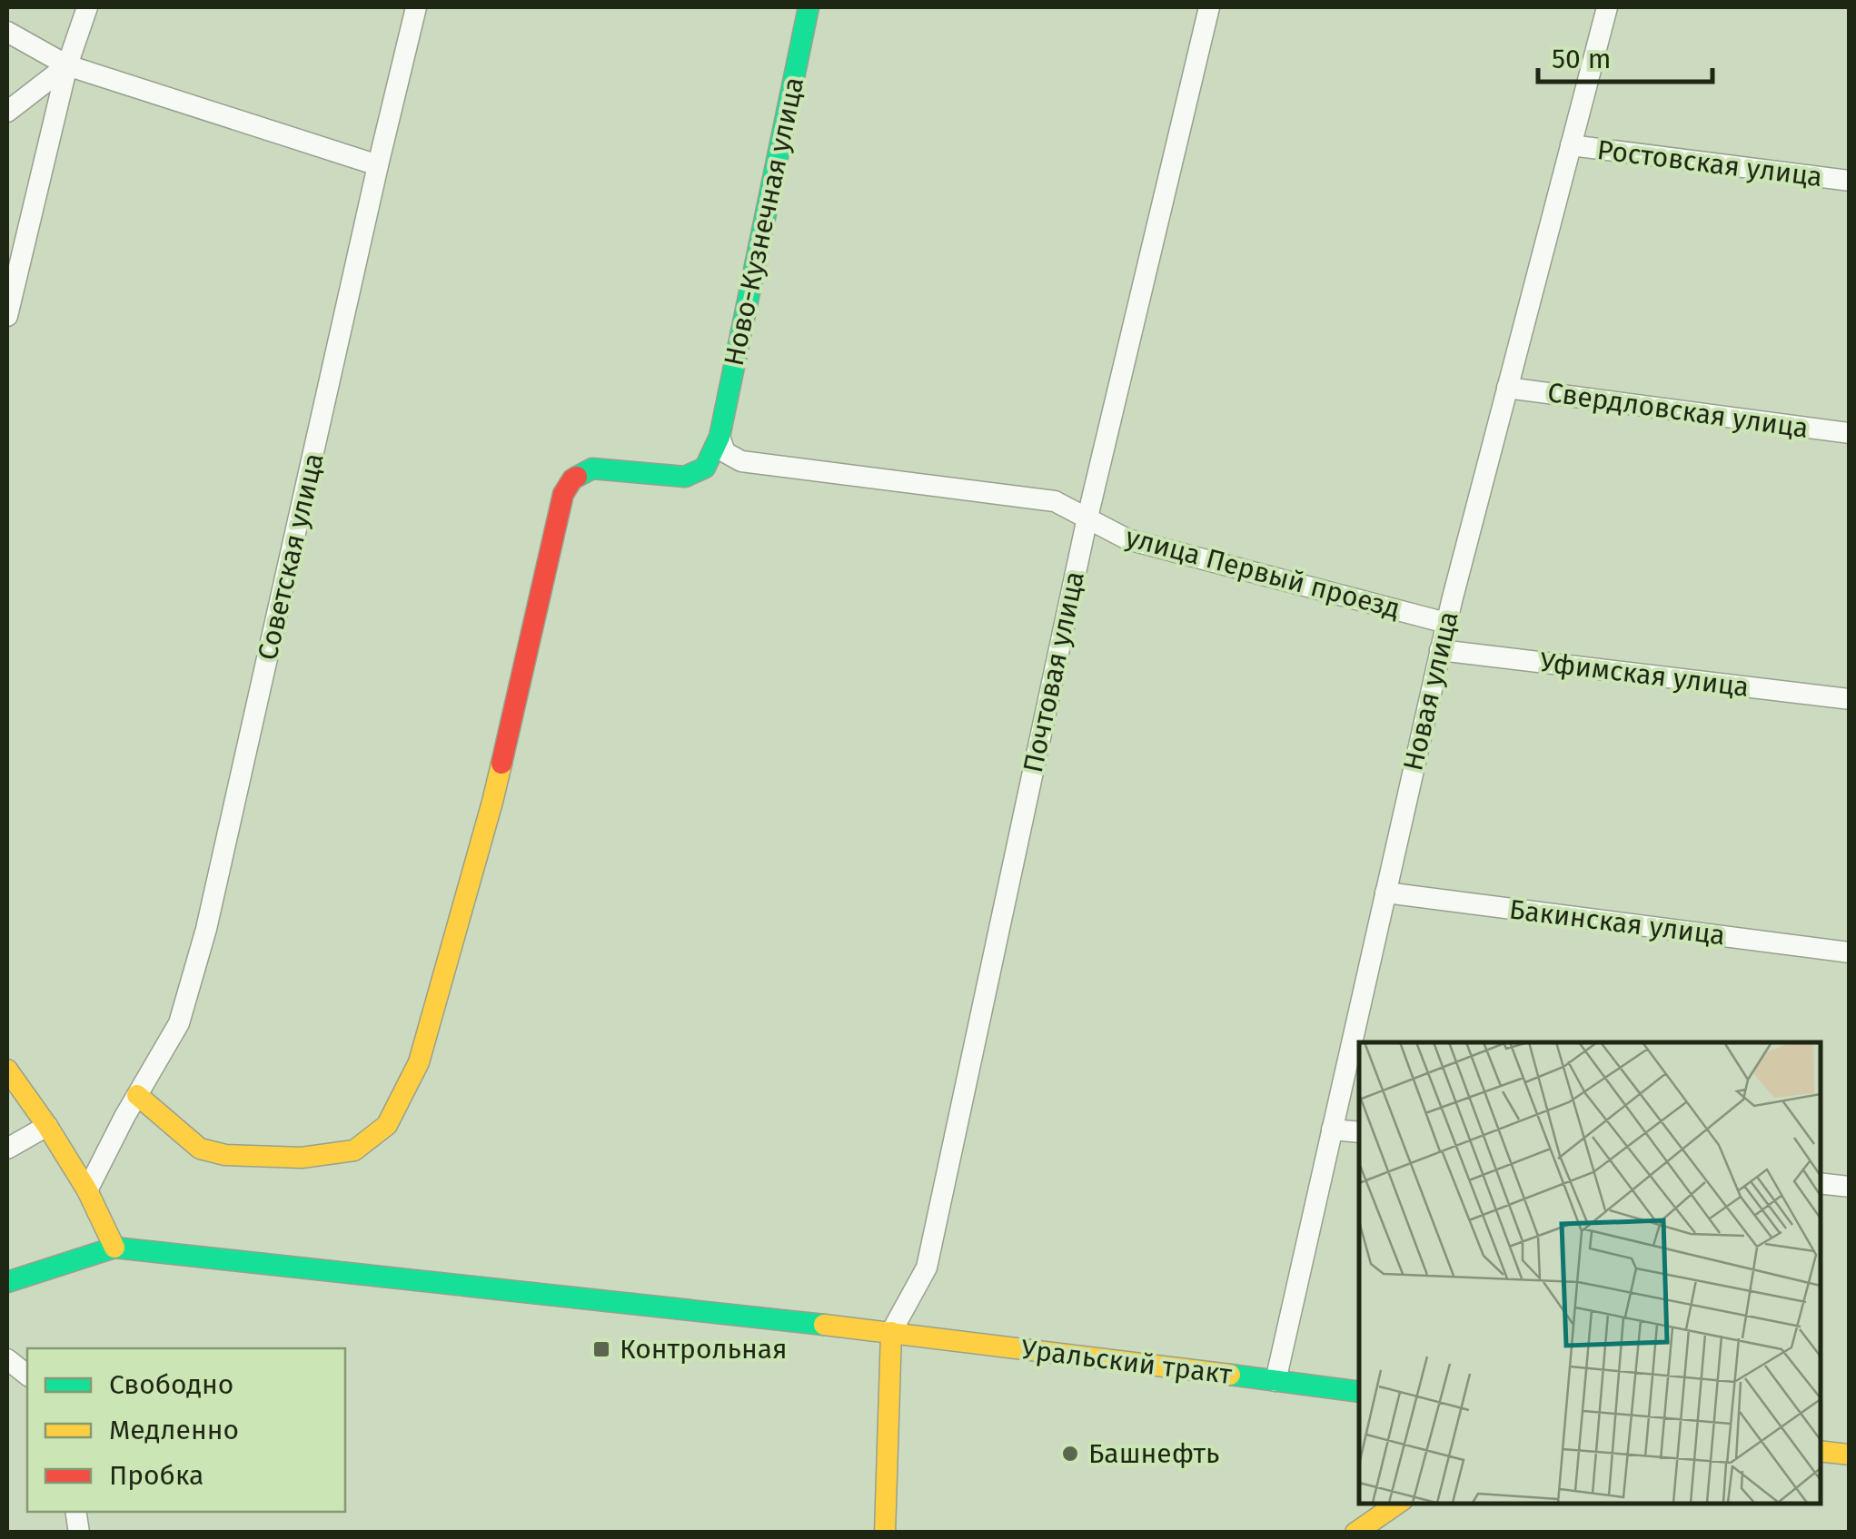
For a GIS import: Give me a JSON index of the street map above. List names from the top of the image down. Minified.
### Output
{"streets":{"main road":["Ново-Кузнечная улица","Уральский тракт"],"street":["Ростовская улица","Свердловская улица","Советская улица","улица Первый проезд","Почтовая улица","Уфимская улица","Новая улица","Бакинская улица"]},"crossings":[["Ростовская улица","Новая улица"],["Ново-Кузнечная улица","улица Первый проезд"],["Свердловская улица","Новая улица"],["улица Первый проезд","Почтовая улица"],["улица Первый проезд","Новая улица"],["Почтовая улица","Уральский тракт"],["Уфимская улица","Новая улица"],["Новая улица","Бакинская улица"],["Новая улица","Уральский тракт"]],"places":{"transit":["Контрольная"],"other":["Башнефть"]},"legend":["Свободно","Медленно","Пробка"],"scale_bar":"50 m"}
